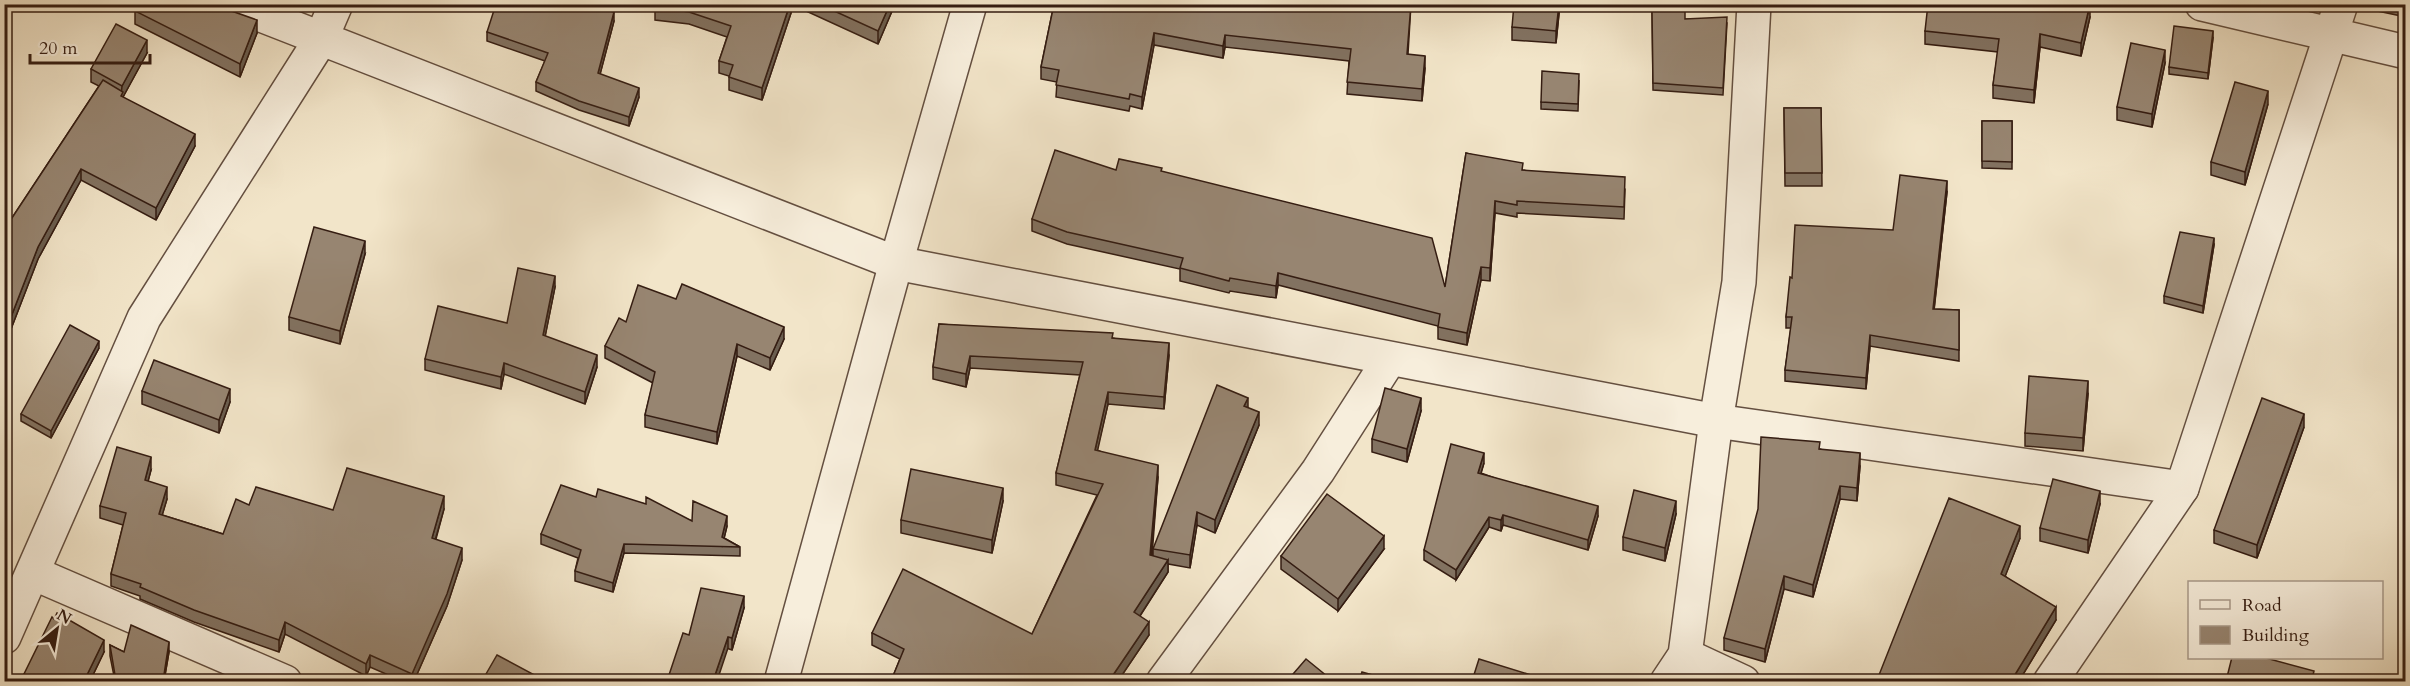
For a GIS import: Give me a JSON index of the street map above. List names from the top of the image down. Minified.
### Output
{"legend":["Road","Building"],"scale_bar":"20 m","north":"top right"}
